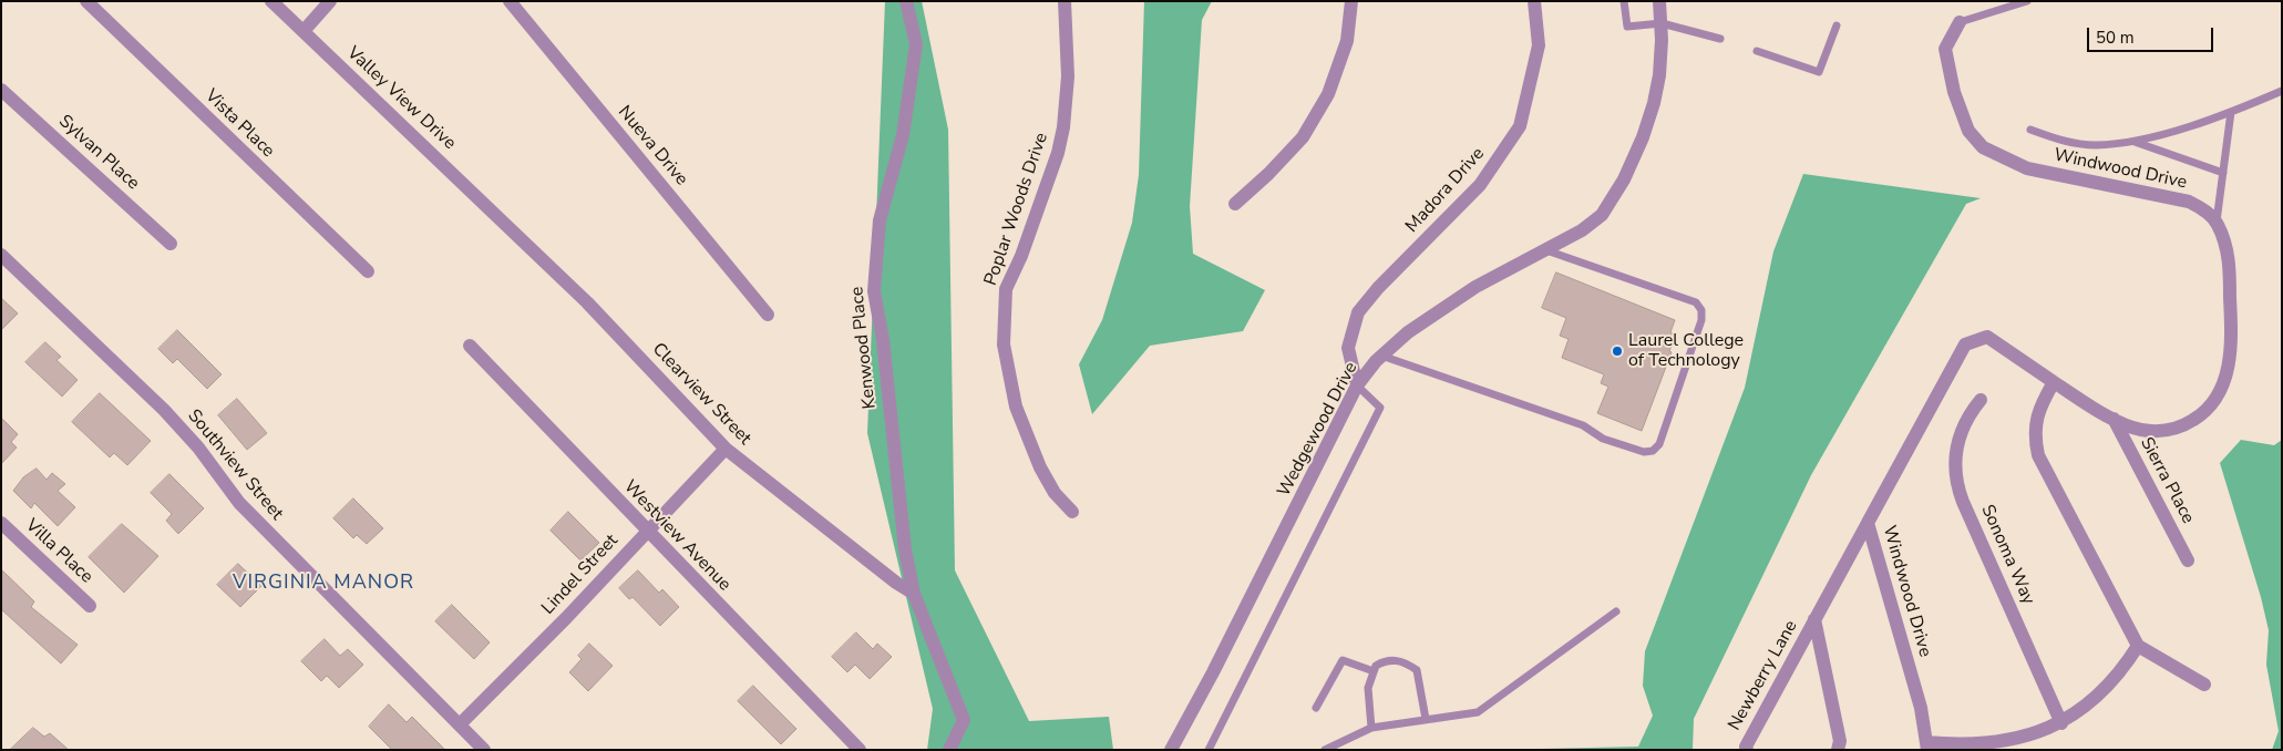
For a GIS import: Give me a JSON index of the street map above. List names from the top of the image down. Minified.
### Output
{"streets":{"street":["Valley View Drive","Vista Place","Nueva Drive","Sylvan Place","Windwood Drive","Madora Drive","Poplar Woods Drive","Kenwood Place","Clearview Street","Wedgewood Drive","Southview Street","Sierra Place","Westview Avenue","Villa Place","Sonoma Way","Lindel Street","Newberry Lane"]},"crossings":[["Valley View Drive","Clearview Street"],["Windwood Drive","Sierra Place"],["Windwood Drive","Sonoma Way"],["Windwood Drive","Newberry Lane"],["Madora Drive","Wedgewood Drive"],["Kenwood Place","Clearview Street"],["Clearview Street","Lindel Street"],["Southview Street","Lindel Street"],["Westview Avenue","Lindel Street"]],"districts":["VIRGINIA MANOR"],"places":["Laurel College of Technology"],"scale_bar":"50 m"}
